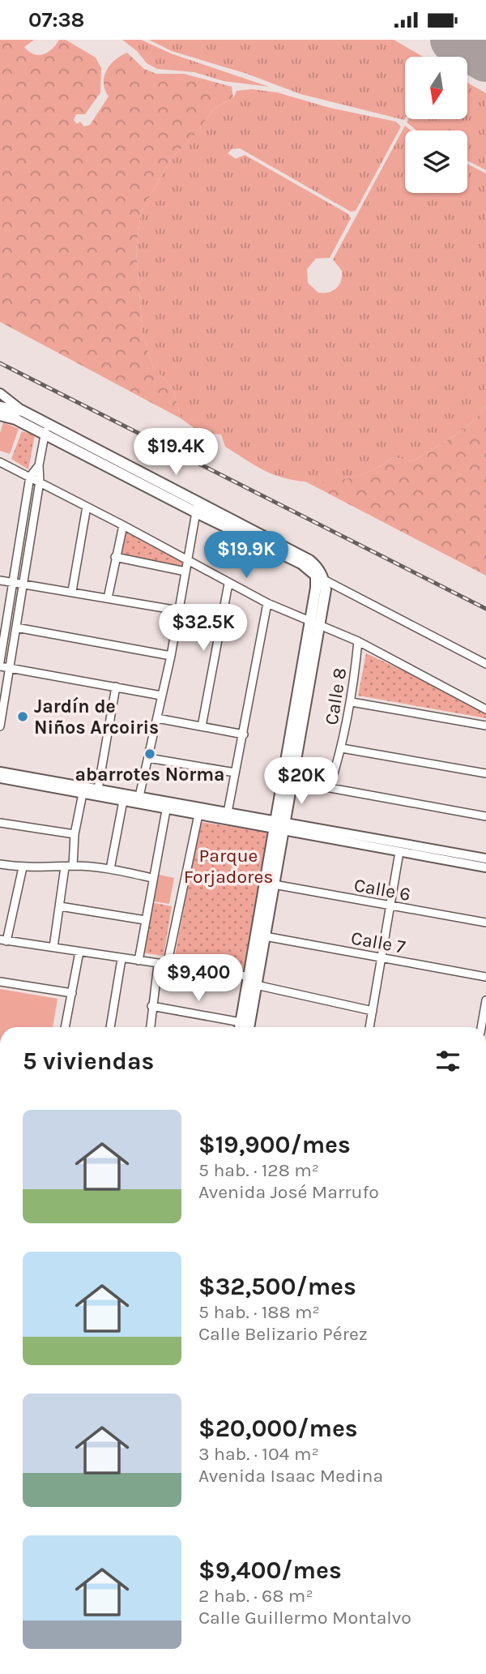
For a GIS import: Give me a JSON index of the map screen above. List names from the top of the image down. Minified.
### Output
{"streets":{"street":["Calle 8","Calle 6","Calle 7"]},"parks":["Parque Forjadores"],"places":["Jardín de Niños Arcoiris","abarrotes Norma"],"north":"bottom","page":{"status":"07:38","price":["$19.4K","$19.9K","$32.5K","$20K","$9,400"],"heading":"5 viviendas","list":[{"name":"$19,900/mes","note":"5 hab. · 128 m² · Avenida José Marrufo"},{"name":"$32,500/mes","note":"5 hab. · 188 m² · Calle Belizario Pérez"},{"name":"$20,000/mes","note":"3 hab. · 104 m² · Avenida Isaac Medina"},{"name":"$9,400/mes","note":"2 hab. · 68 m² · Calle Guillermo Montalvo"}]}}
